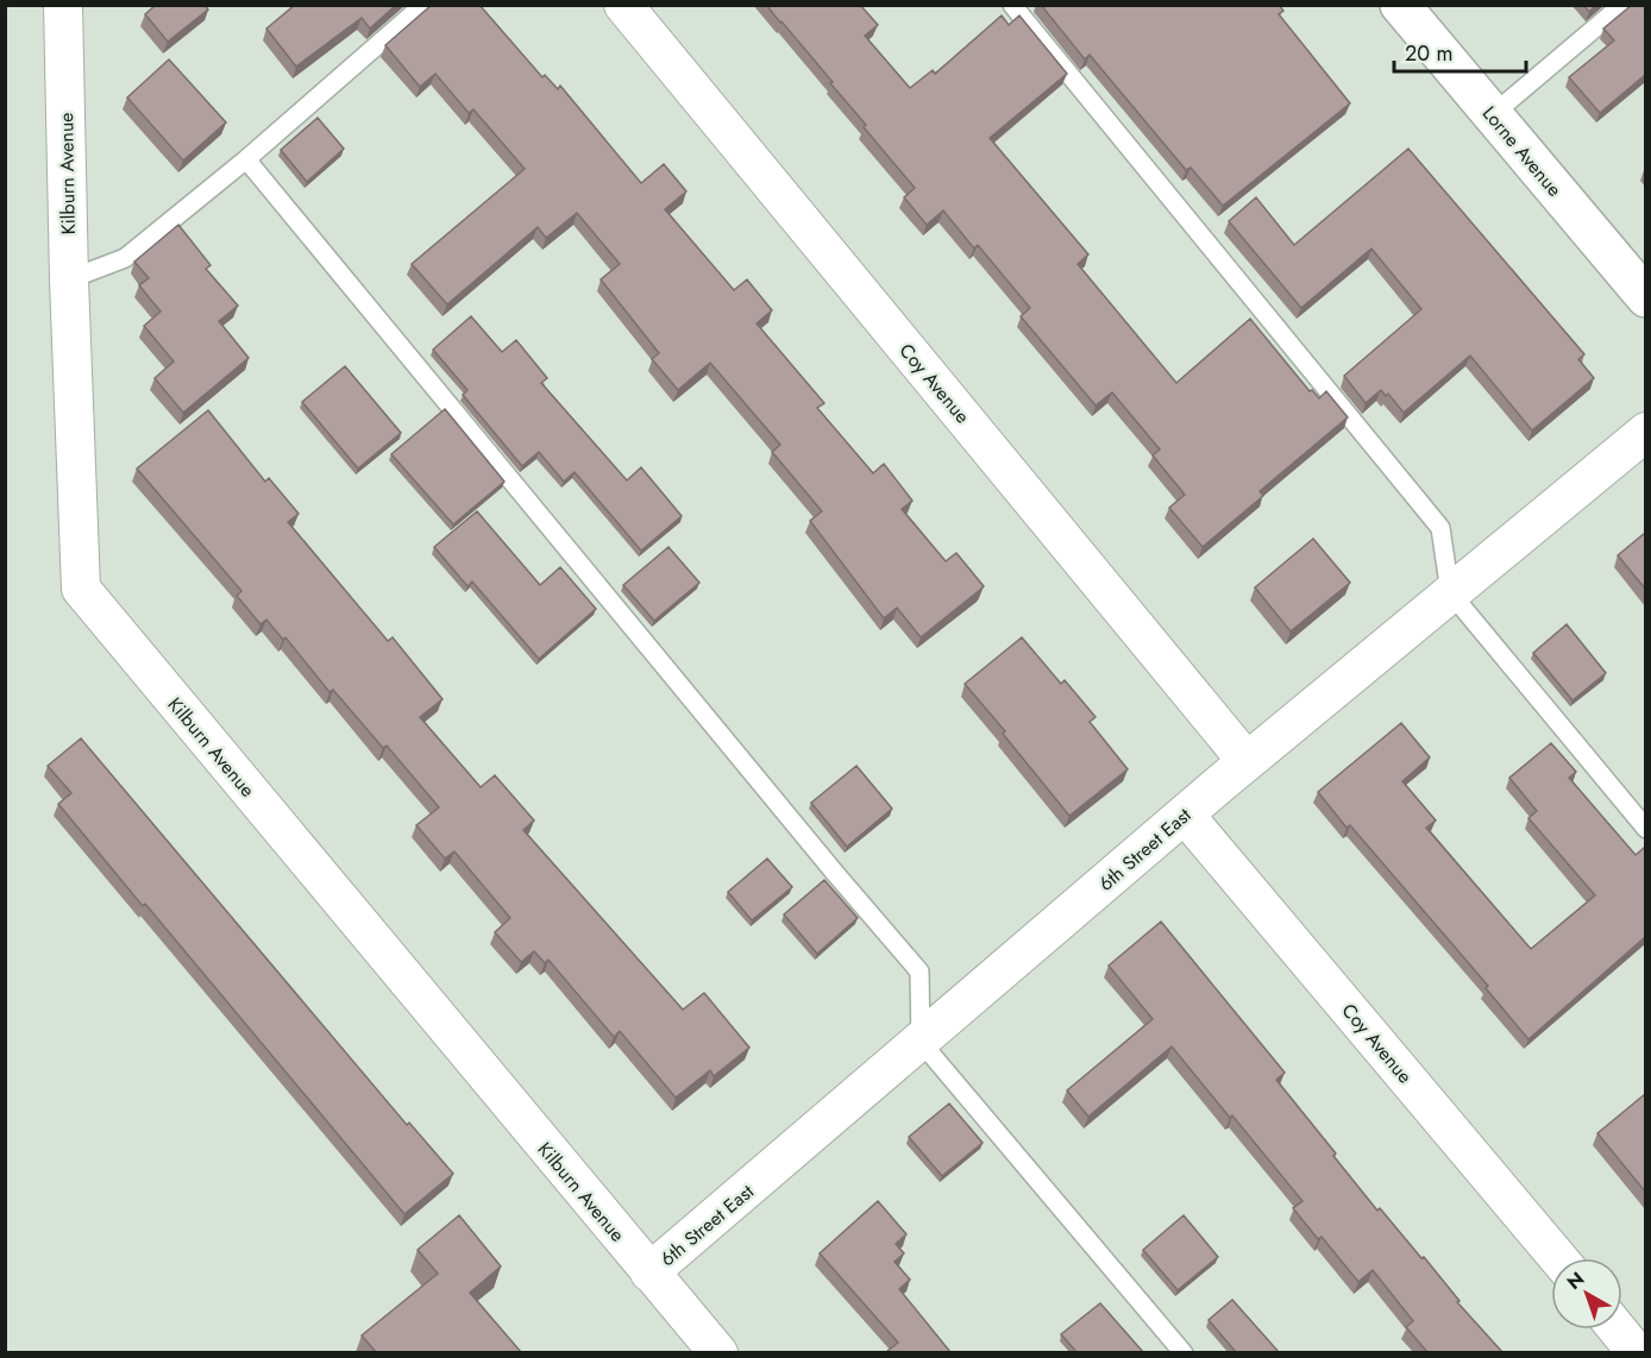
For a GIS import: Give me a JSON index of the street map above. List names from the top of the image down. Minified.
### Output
{"streets":{"main road":["Lorne Avenue"],"street":["Kilburn Avenue","Coy Avenue","6th Street East"]},"crossings":[["Kilburn Avenue","6th Street East"],["Coy Avenue","6th Street East"]],"scale_bar":"20 m","north":"top left"}
